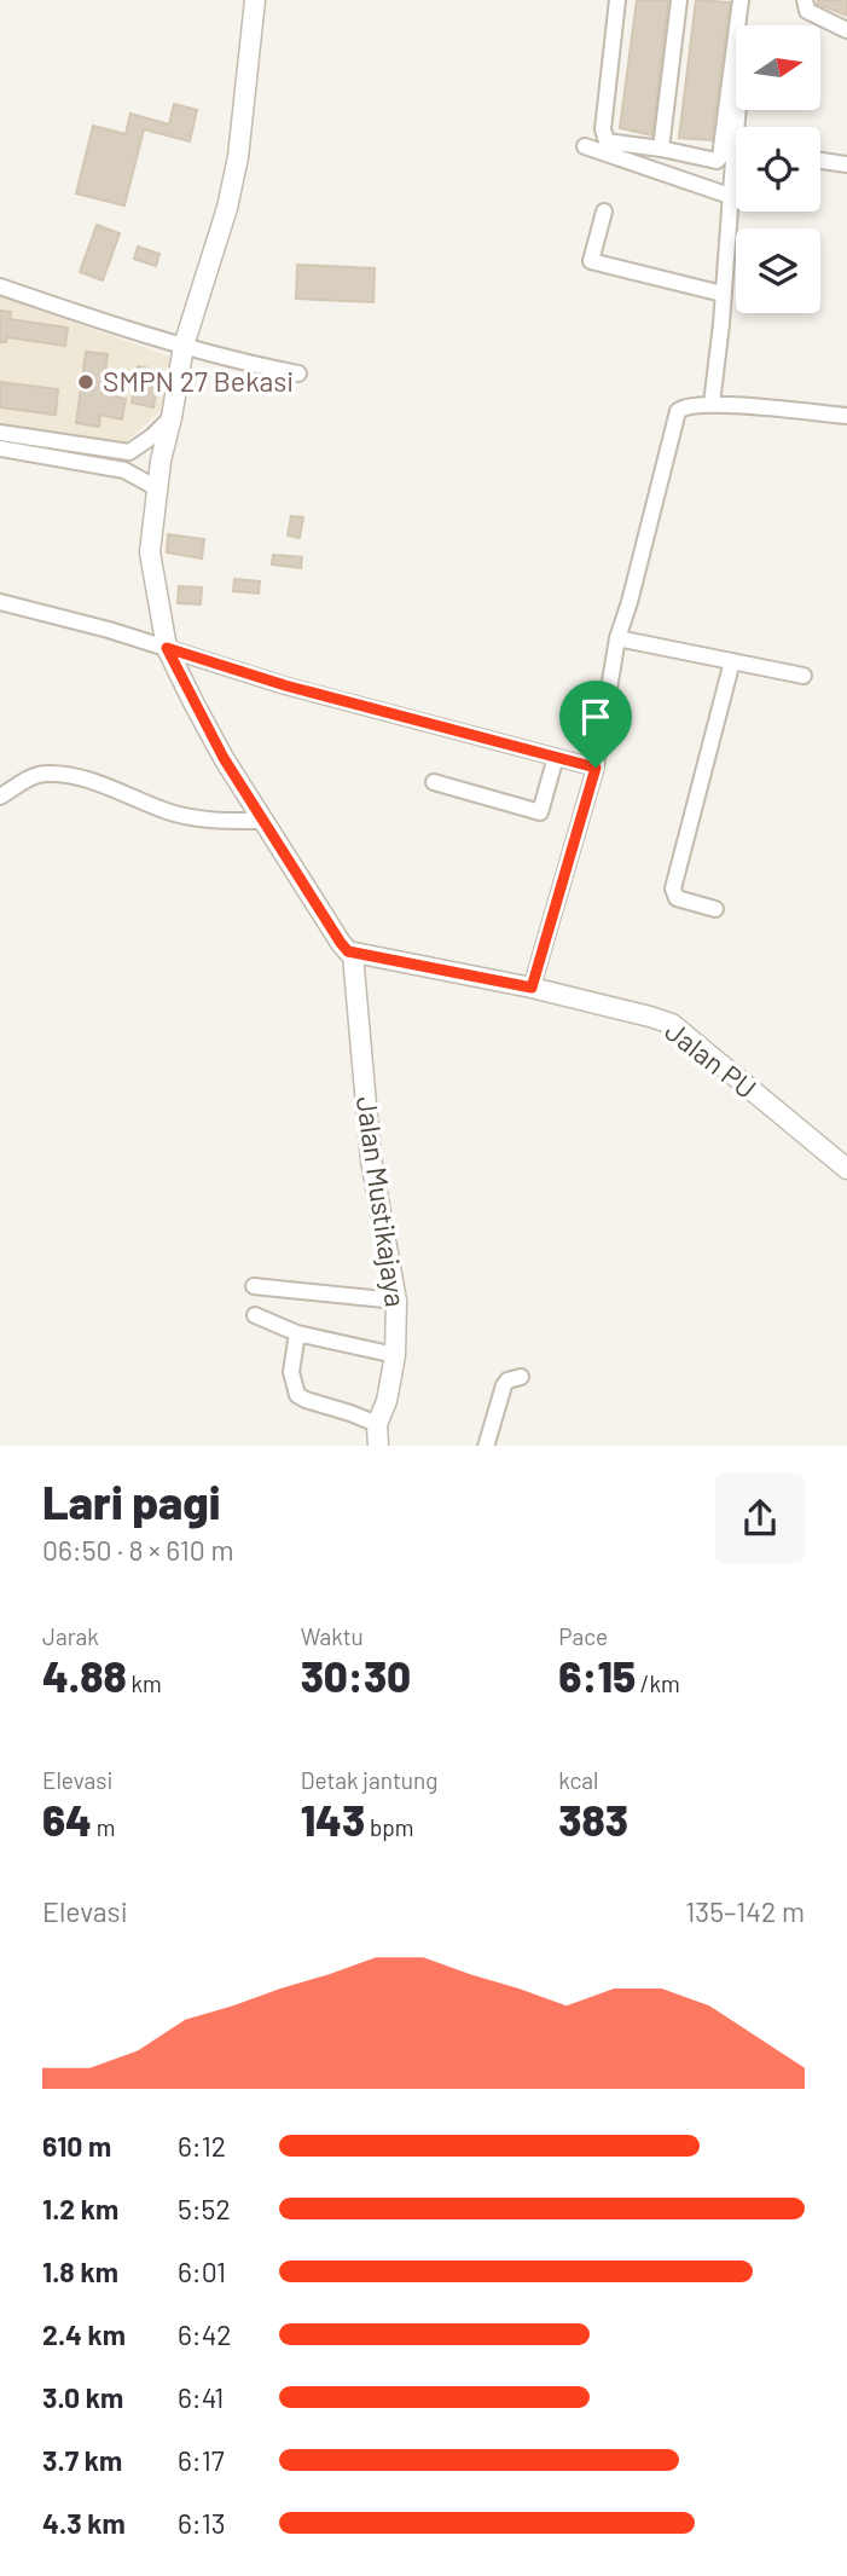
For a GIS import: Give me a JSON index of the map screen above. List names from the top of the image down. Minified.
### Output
{"streets":{"street":["Jalan PU","Jalan Mustikajaya"]},"crossings":[["Jalan PU","Jalan Mustikajaya"]],"places":["SMPN 27 Bekasi"],"north":"right","page":{"heading":["Lari pagi","06:50 · 8 × 610 m"],"stats":[["Jarak","4.88 km"],["Waktu","30:30"],["Pace","6:15 /km"],["Elevasi","64 m"],["Detak jantung","143 bpm"],["kcal","383"]],"chart":["Elevasi","135–142 m"],"list":[{"name":"610 m","note":"6:12"},{"name":"1.2 km","note":"5:52"},{"name":"1.8 km","note":"6:01"},{"name":"2.4 km","note":"6:42"},{"name":"3.0 km","note":"6:41"},{"name":"3.7 km","note":"6:17"},{"name":"4.3 km","note":"6:13"}]}}
